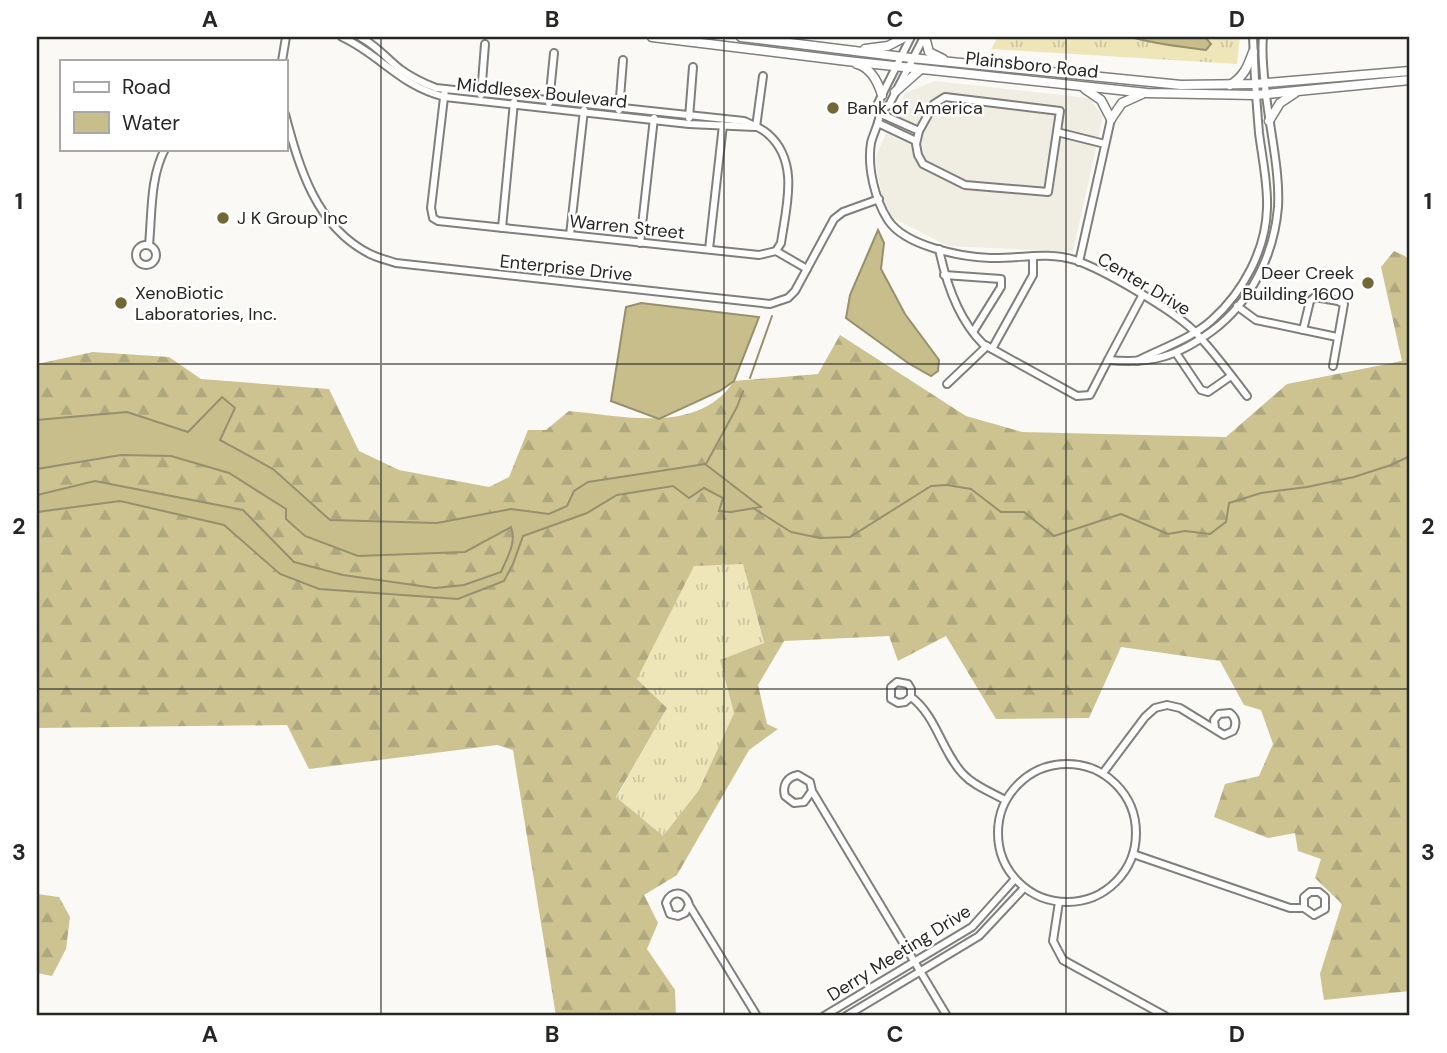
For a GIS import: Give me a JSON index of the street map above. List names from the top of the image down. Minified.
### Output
{"streets":{"street":["Plainsboro Road","Middlesex Boulevard","Warren Street","Enterprise Drive","Center Drive","Derry Meeting Drive"]},"crossings":[["Plainsboro Road","Center Drive"],["Middlesex Boulevard","Warren Street"],["Enterprise Drive","Center Drive"]],"places":["Bank of America","J K Group Inc","Deer Creek Building 1600","XenoBiotic Laboratories, Inc."],"legend":["Road","Water"],"grid":{"columns":["A","B","C","D"],"rows":["1","2","3"]}}
